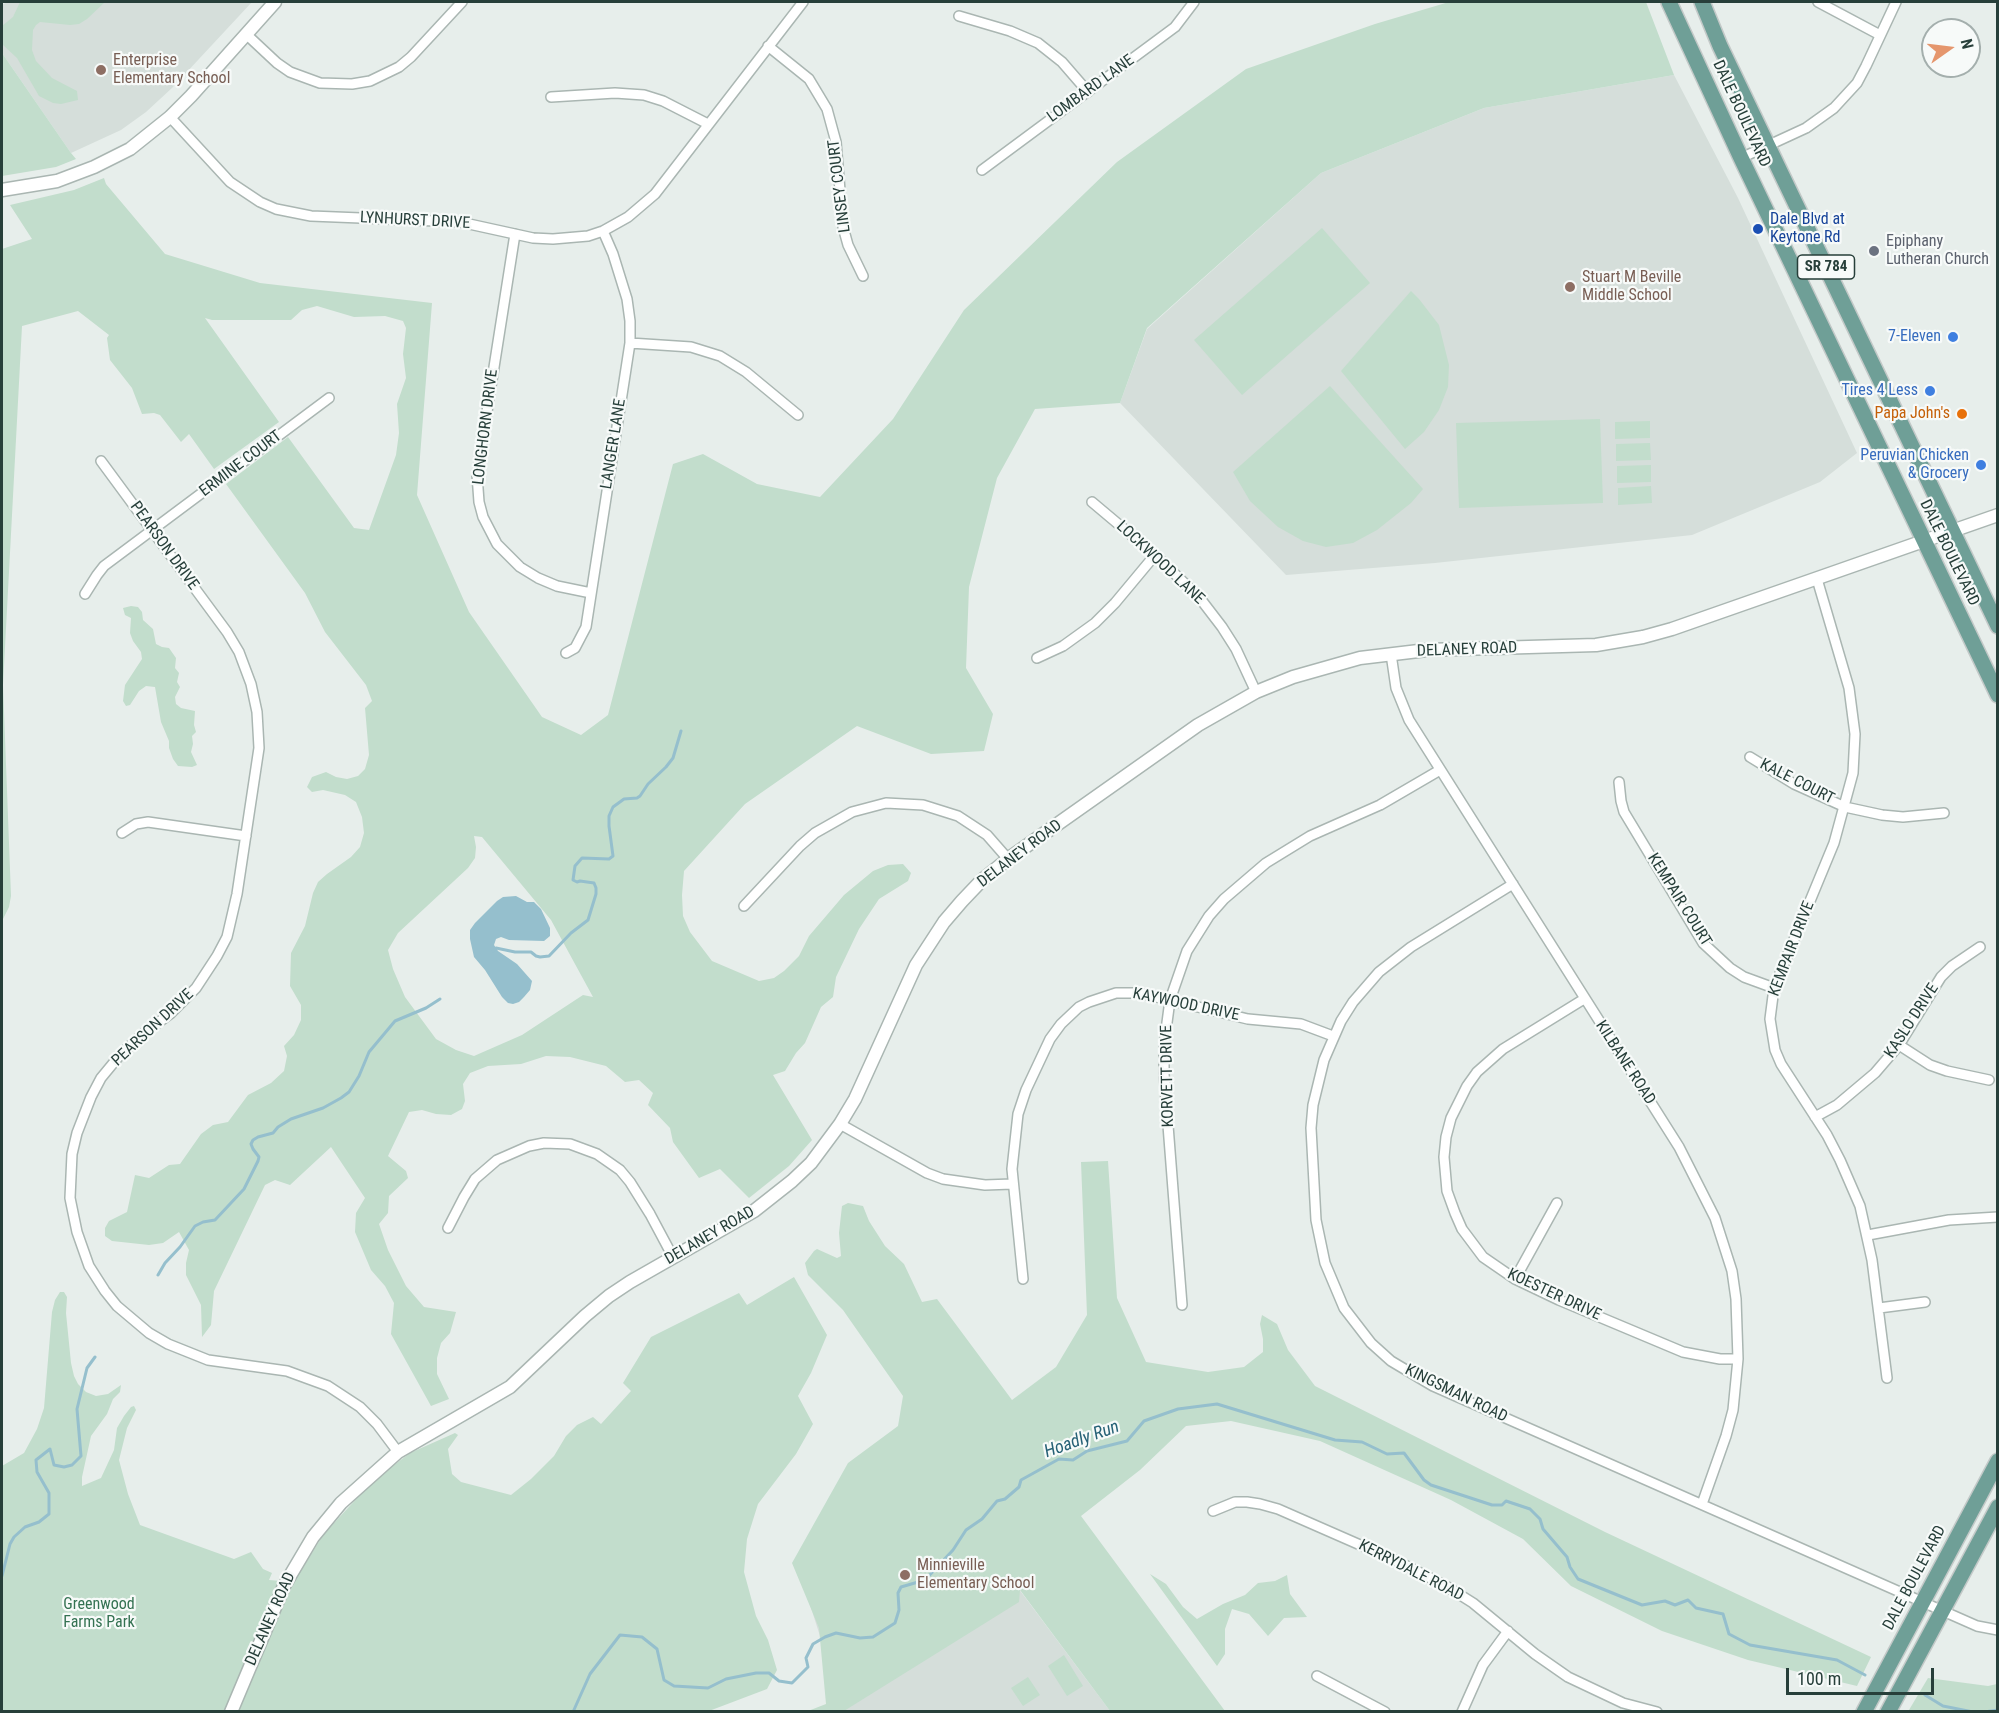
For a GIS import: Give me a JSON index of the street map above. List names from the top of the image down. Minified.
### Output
{"streets":{"main road":["DALE BOULEVARD","SR 784"],"street":["LOMBARD LANE","LINSEY COURT","LYNHURST DRIVE","LONGHORN DRIVE","LANGER LANE","ERMINE COURT","PEARSON DRIVE","LOCKWOOD LANE","DELANEY ROAD","KALE COURT","KEMPAIR COURT","KEMPAIR DRIVE","KAYWOOD DRIVE","KASLO DRIVE","KILBANE ROAD","KORVETT DRIVE","KOESTER DRIVE","KINGSMAN ROAD","KERRYDALE ROAD"]},"crossings":[["DALE BOULEVARD","DELANEY ROAD"],["DALE BOULEVARD","KINGSMAN ROAD"],["LINSEY COURT","LYNHURST DRIVE"],["LYNHURST DRIVE","LONGHORN DRIVE"],["LYNHURST DRIVE","LANGER LANE"],["LONGHORN DRIVE","LANGER LANE"],["ERMINE COURT","PEARSON DRIVE"],["PEARSON DRIVE","DELANEY ROAD"],["LOCKWOOD LANE","DELANEY ROAD"],["DELANEY ROAD","KEMPAIR DRIVE"],["DELANEY ROAD","KILBANE ROAD"],["KALE COURT","KEMPAIR DRIVE"],["KEMPAIR COURT","KEMPAIR DRIVE"],["KEMPAIR DRIVE","KASLO DRIVE"],["KAYWOOD DRIVE","KORVETT DRIVE"],["KAYWOOD DRIVE","KINGSMAN ROAD"],["KILBANE ROAD","KORVETT DRIVE"],["KILBANE ROAD","KOESTER DRIVE"],["KILBANE ROAD","KINGSMAN ROAD"]],"water":["Hoadly Run"],"parks":["Greenwood Farms Park"],"places":["Enterprise Elementary School","Dale Blvd at Keytone Rd","Epiphany Lutheran Church","Stuart M Beville Middle School","7-Eleven","Tires 4 Less","Papa John's","Peruvian Chicken & Grocery","Minnieville Elementary School"],"scale_bar":"100 m","north":"right"}
